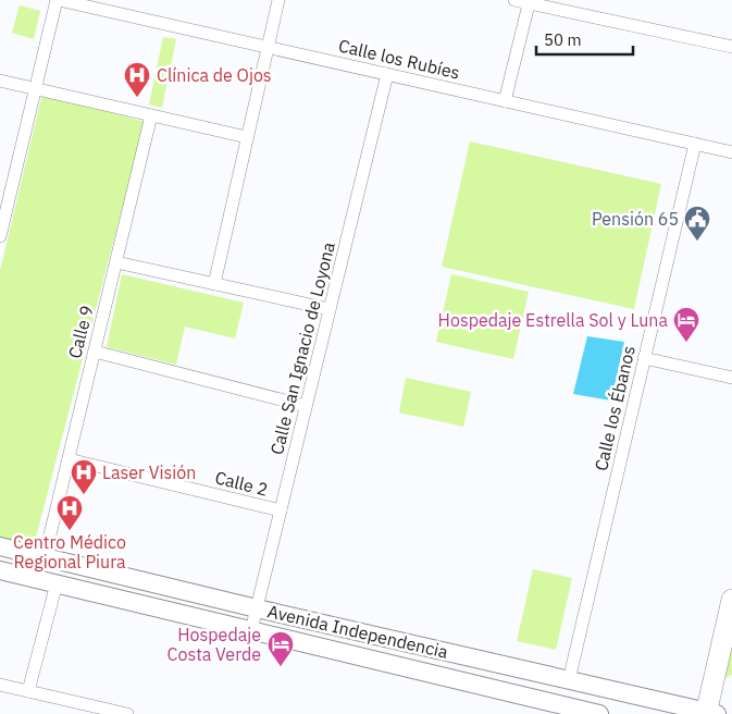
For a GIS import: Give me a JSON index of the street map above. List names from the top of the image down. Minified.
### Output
{"streets":{"main road":["Avenida Independencia"],"street":["Calle los Rubíes","Calle 9","Calle San Ignacio de Loyona","Calle los Ébanos","Calle 2"]},"crossings":[["Calle los Rubíes","Calle San Ignacio de Loyona"],["Calle los Rubíes","Calle los Ébanos"],["Calle 9","Calle 2"],["Calle 9","Avenida Independencia"],["Calle San Ignacio de Loyona","Calle 2"],["Calle San Ignacio de Loyona","Avenida Independencia"],["Calle los Ébanos","Avenida Independencia"]],"places":{"hospital":["Clínica de Ojos","Laser Visión","Centro Médico Regional Piura"],"public building":["Pensión 65"],"hotel":["Hospedaje Estrella Sol y Luna","Hospedaje Costa Verde"]},"scale_bar":"50 m"}
